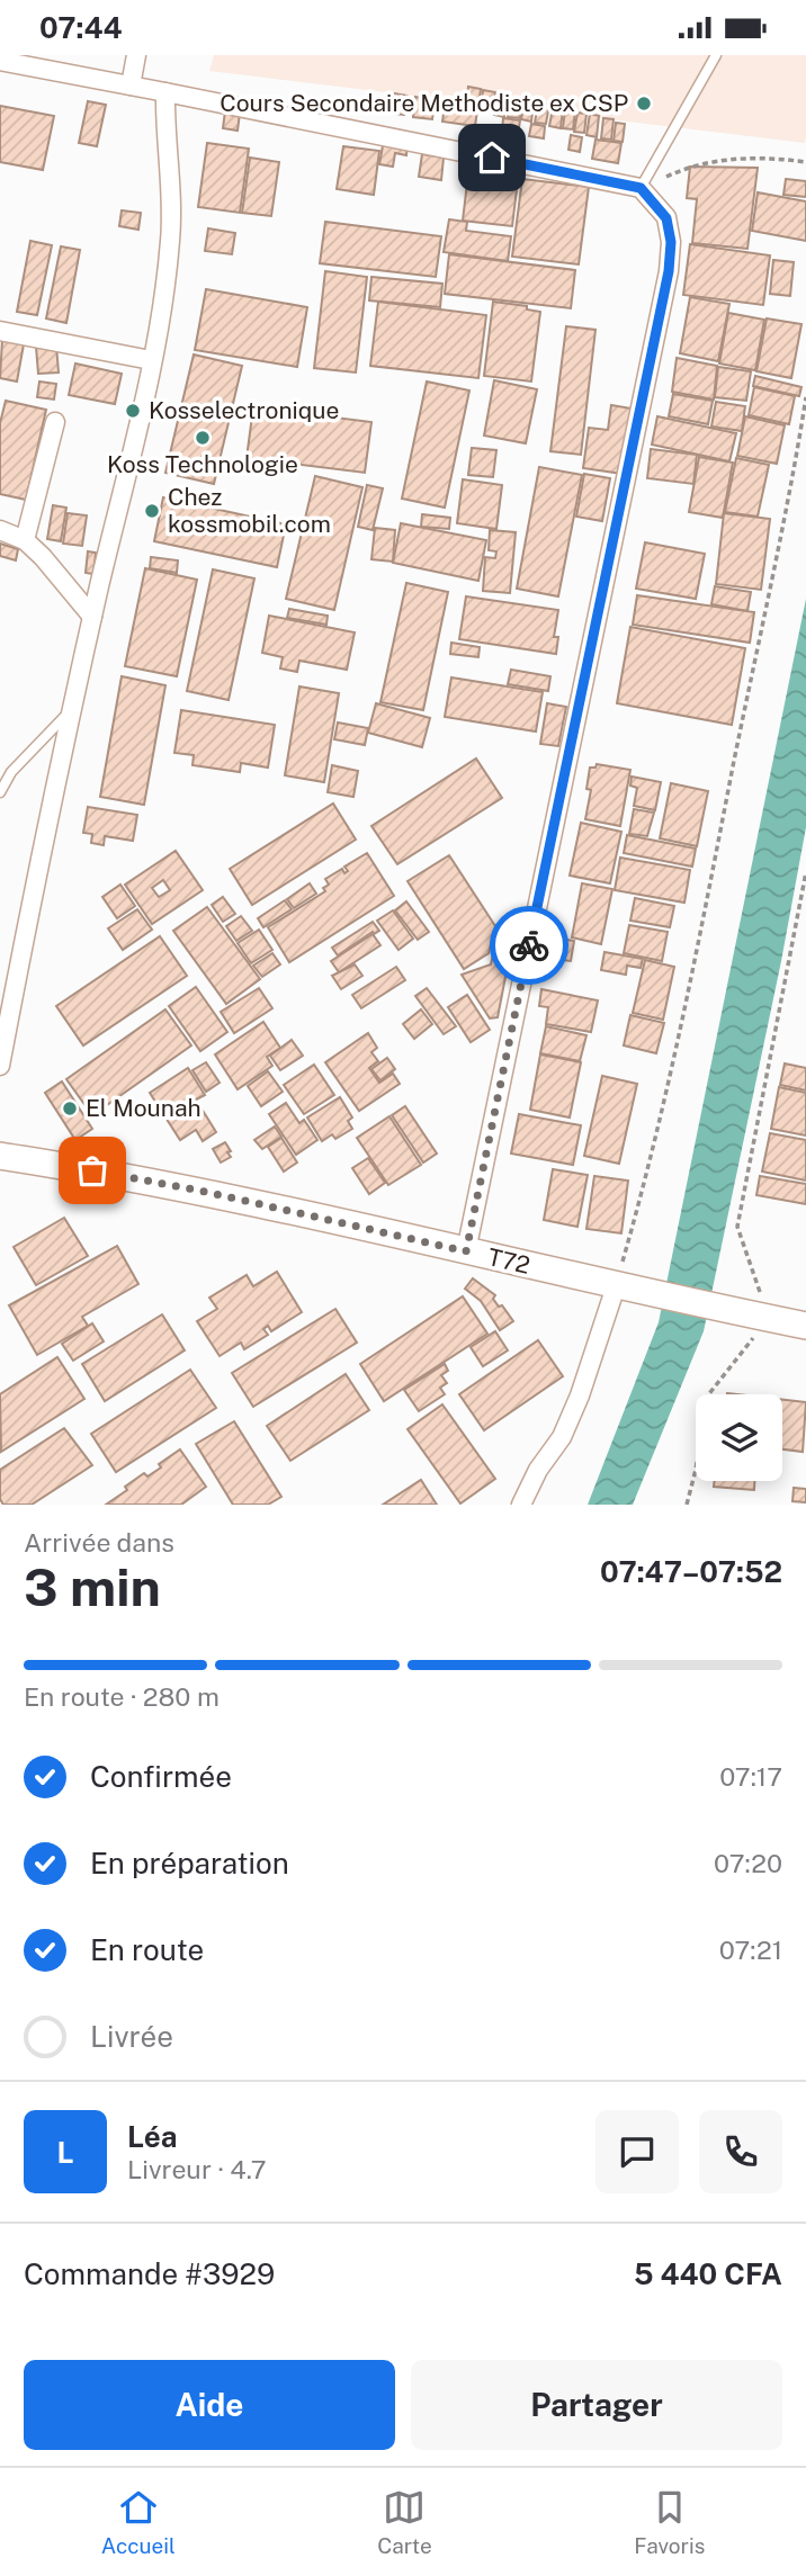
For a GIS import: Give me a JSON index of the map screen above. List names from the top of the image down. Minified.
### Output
{"streets":{"street":["T72"]},"places":["Cours Secondaire Methodiste ex CSP","Kosselectronique","Koss Technologie","Chez kossmobil.com","El Mounah"],"page":{"status":"07:44","heading":["3 min","Arrivée dans","07:47–07:52"],"panel":["Léa","Livreur · 4.7","Commande #3929","5 440 CFA"],"bar":"En route · 280 m","list":[["Confirmée","07:17"],["En préparation","07:20"],["En route","07:21"],"Livrée"],"round":"L","buttons":["Aide","Partager"],"tabs":["Accueil","Carte","Favoris"]}}
